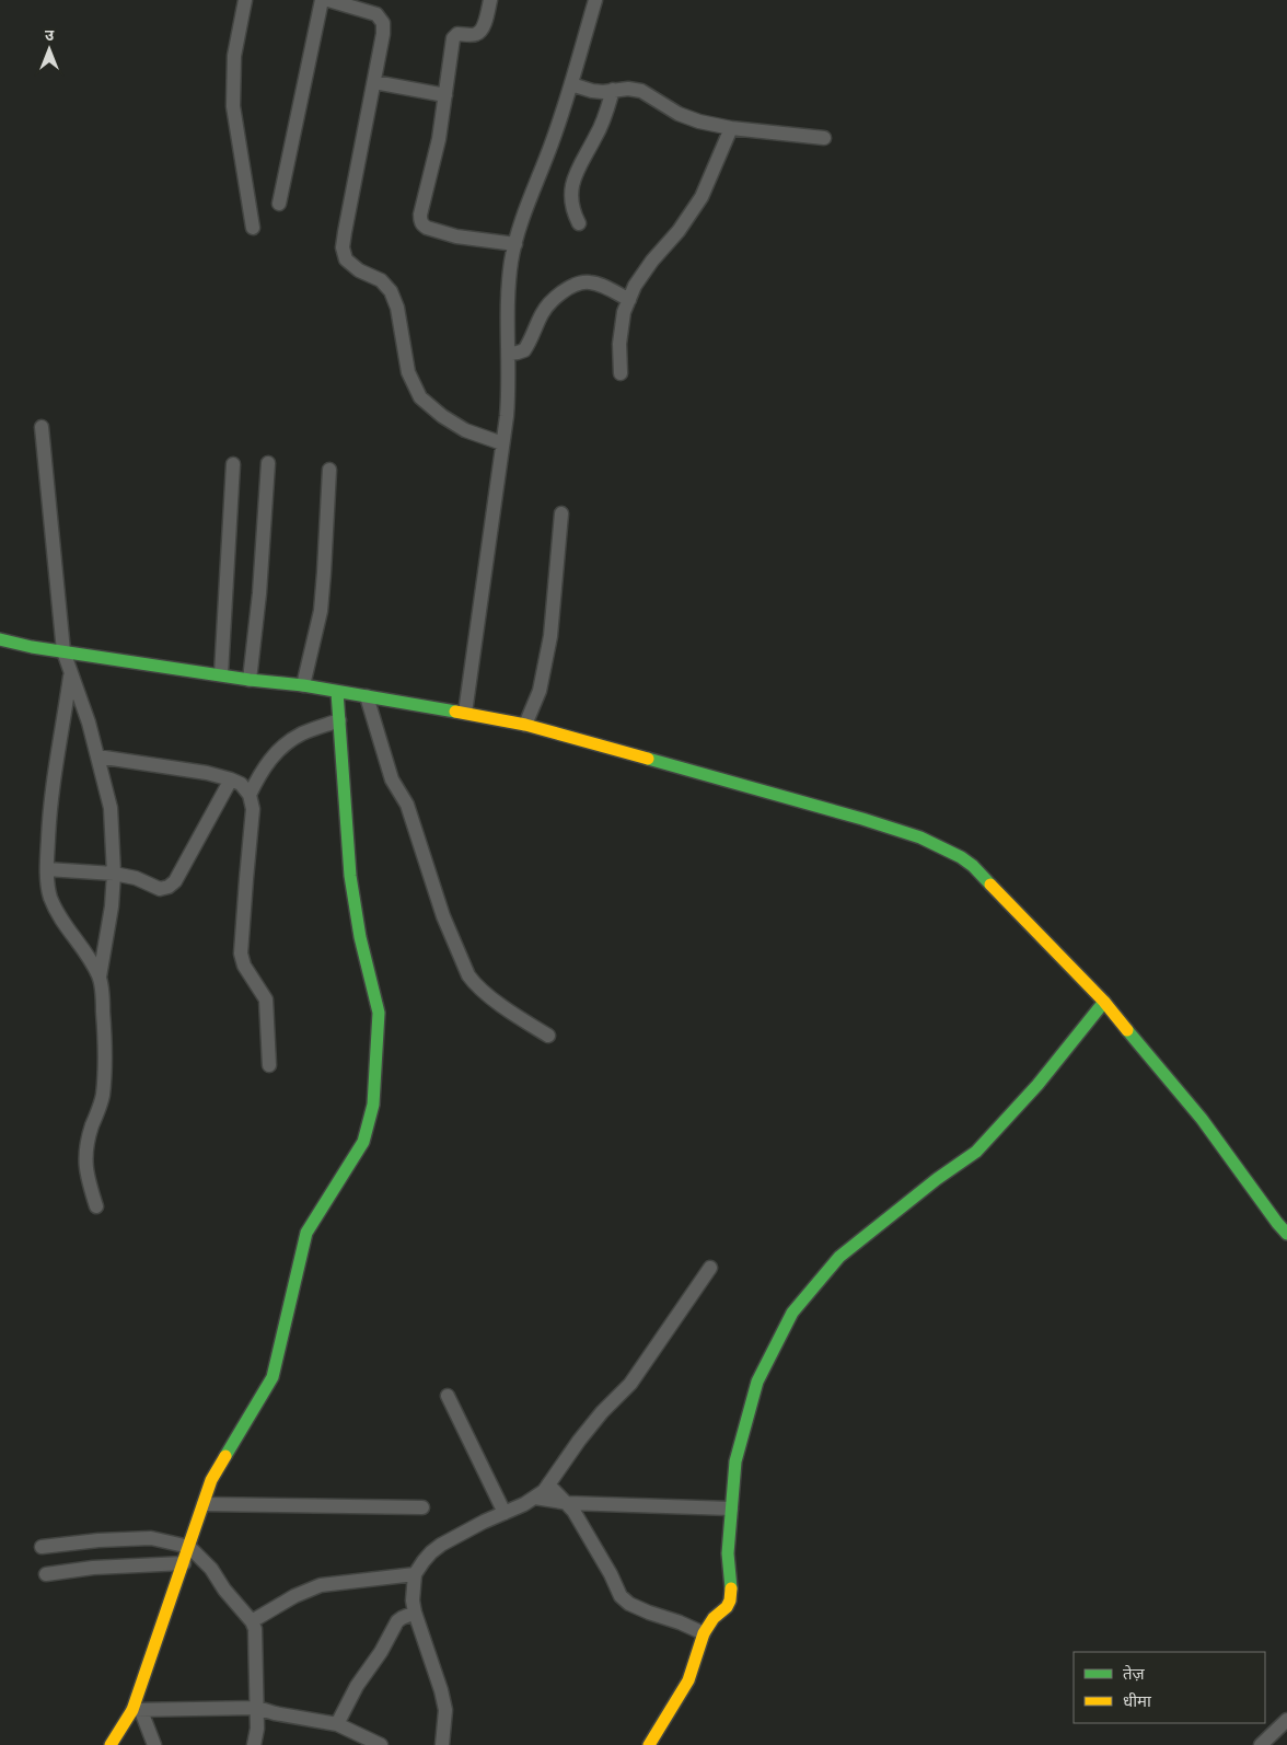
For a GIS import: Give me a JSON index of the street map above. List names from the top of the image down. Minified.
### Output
{"legend":["तेज़","धीमा"],"north":"top"}
